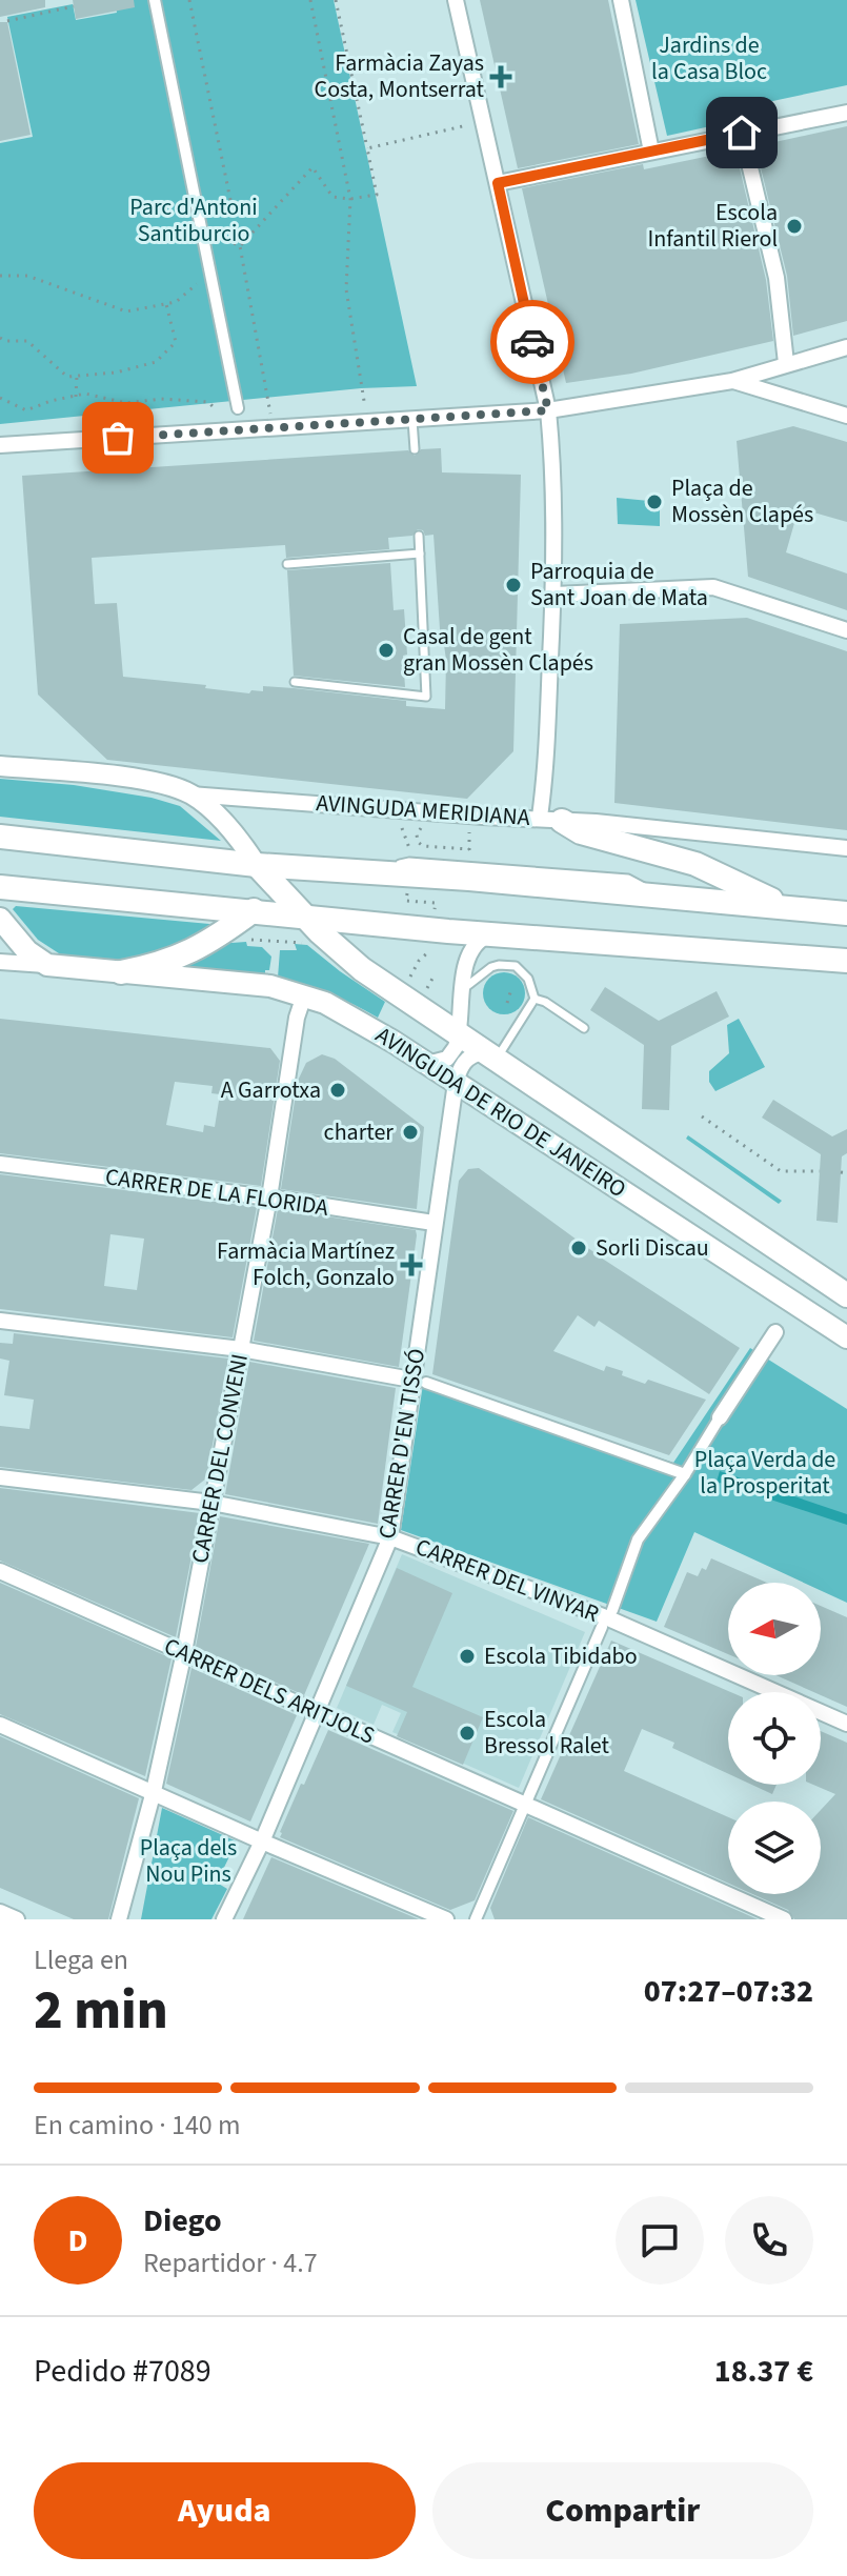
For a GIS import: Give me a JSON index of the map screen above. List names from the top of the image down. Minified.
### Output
{"streets":{"main road":["AVINGUDA DE RIO DE JANEIRO"],"street":["AVINGUDA MERIDIANA","CARRER DE LA FLORIDA","CARRER D'EN TISSÓ","CARRER DEL CONVENI","CARRER DEL VINYAR","CARRER DELS ARITJOLS"]},"crossings":[["AVINGUDA DE RIO DE JANEIRO","CARRER D'EN TISSÓ"],["AVINGUDA DE RIO DE JANEIRO","CARRER DEL CONVENI"],["CARRER DE LA FLORIDA","CARRER D'EN TISSÓ"],["CARRER DE LA FLORIDA","CARRER DEL CONVENI"],["CARRER D'EN TISSÓ","CARRER DEL VINYAR"],["CARRER D'EN TISSÓ","CARRER DELS ARITJOLS"],["CARRER DEL CONVENI","CARRER DEL VINYAR"],["CARRER DEL CONVENI","CARRER DELS ARITJOLS"]],"parks":["Jardins de la Casa Bloc","Parc d'Antoni Santiburcio","Plaça Verda de la Prosperitat","Plaça dels Nou Pins"],"places":{"health":["Farmàcia Zayas Costa, Montserrat","Farmàcia Martínez Folch, Gonzalo"],"other":["Escola Infantil Rierol","Plaça de Mossèn Clapés","Parroquia de Sant Joan de Mata","Casal de gent gran Mossèn Clapés","A Garrotxa","charter","Sorli Discau","Escola Tibidabo","Escola Bressol Ralet"]},"north":"left","page":{"heading":["2 min","Llega en","07:27–07:32"],"panel":["Diego","Repartidor · 4.7","Pedido #7089","18.37 €"],"bar":"En camino · 140 m","round":"D","buttons":["Ayuda","Compartir"]}}
